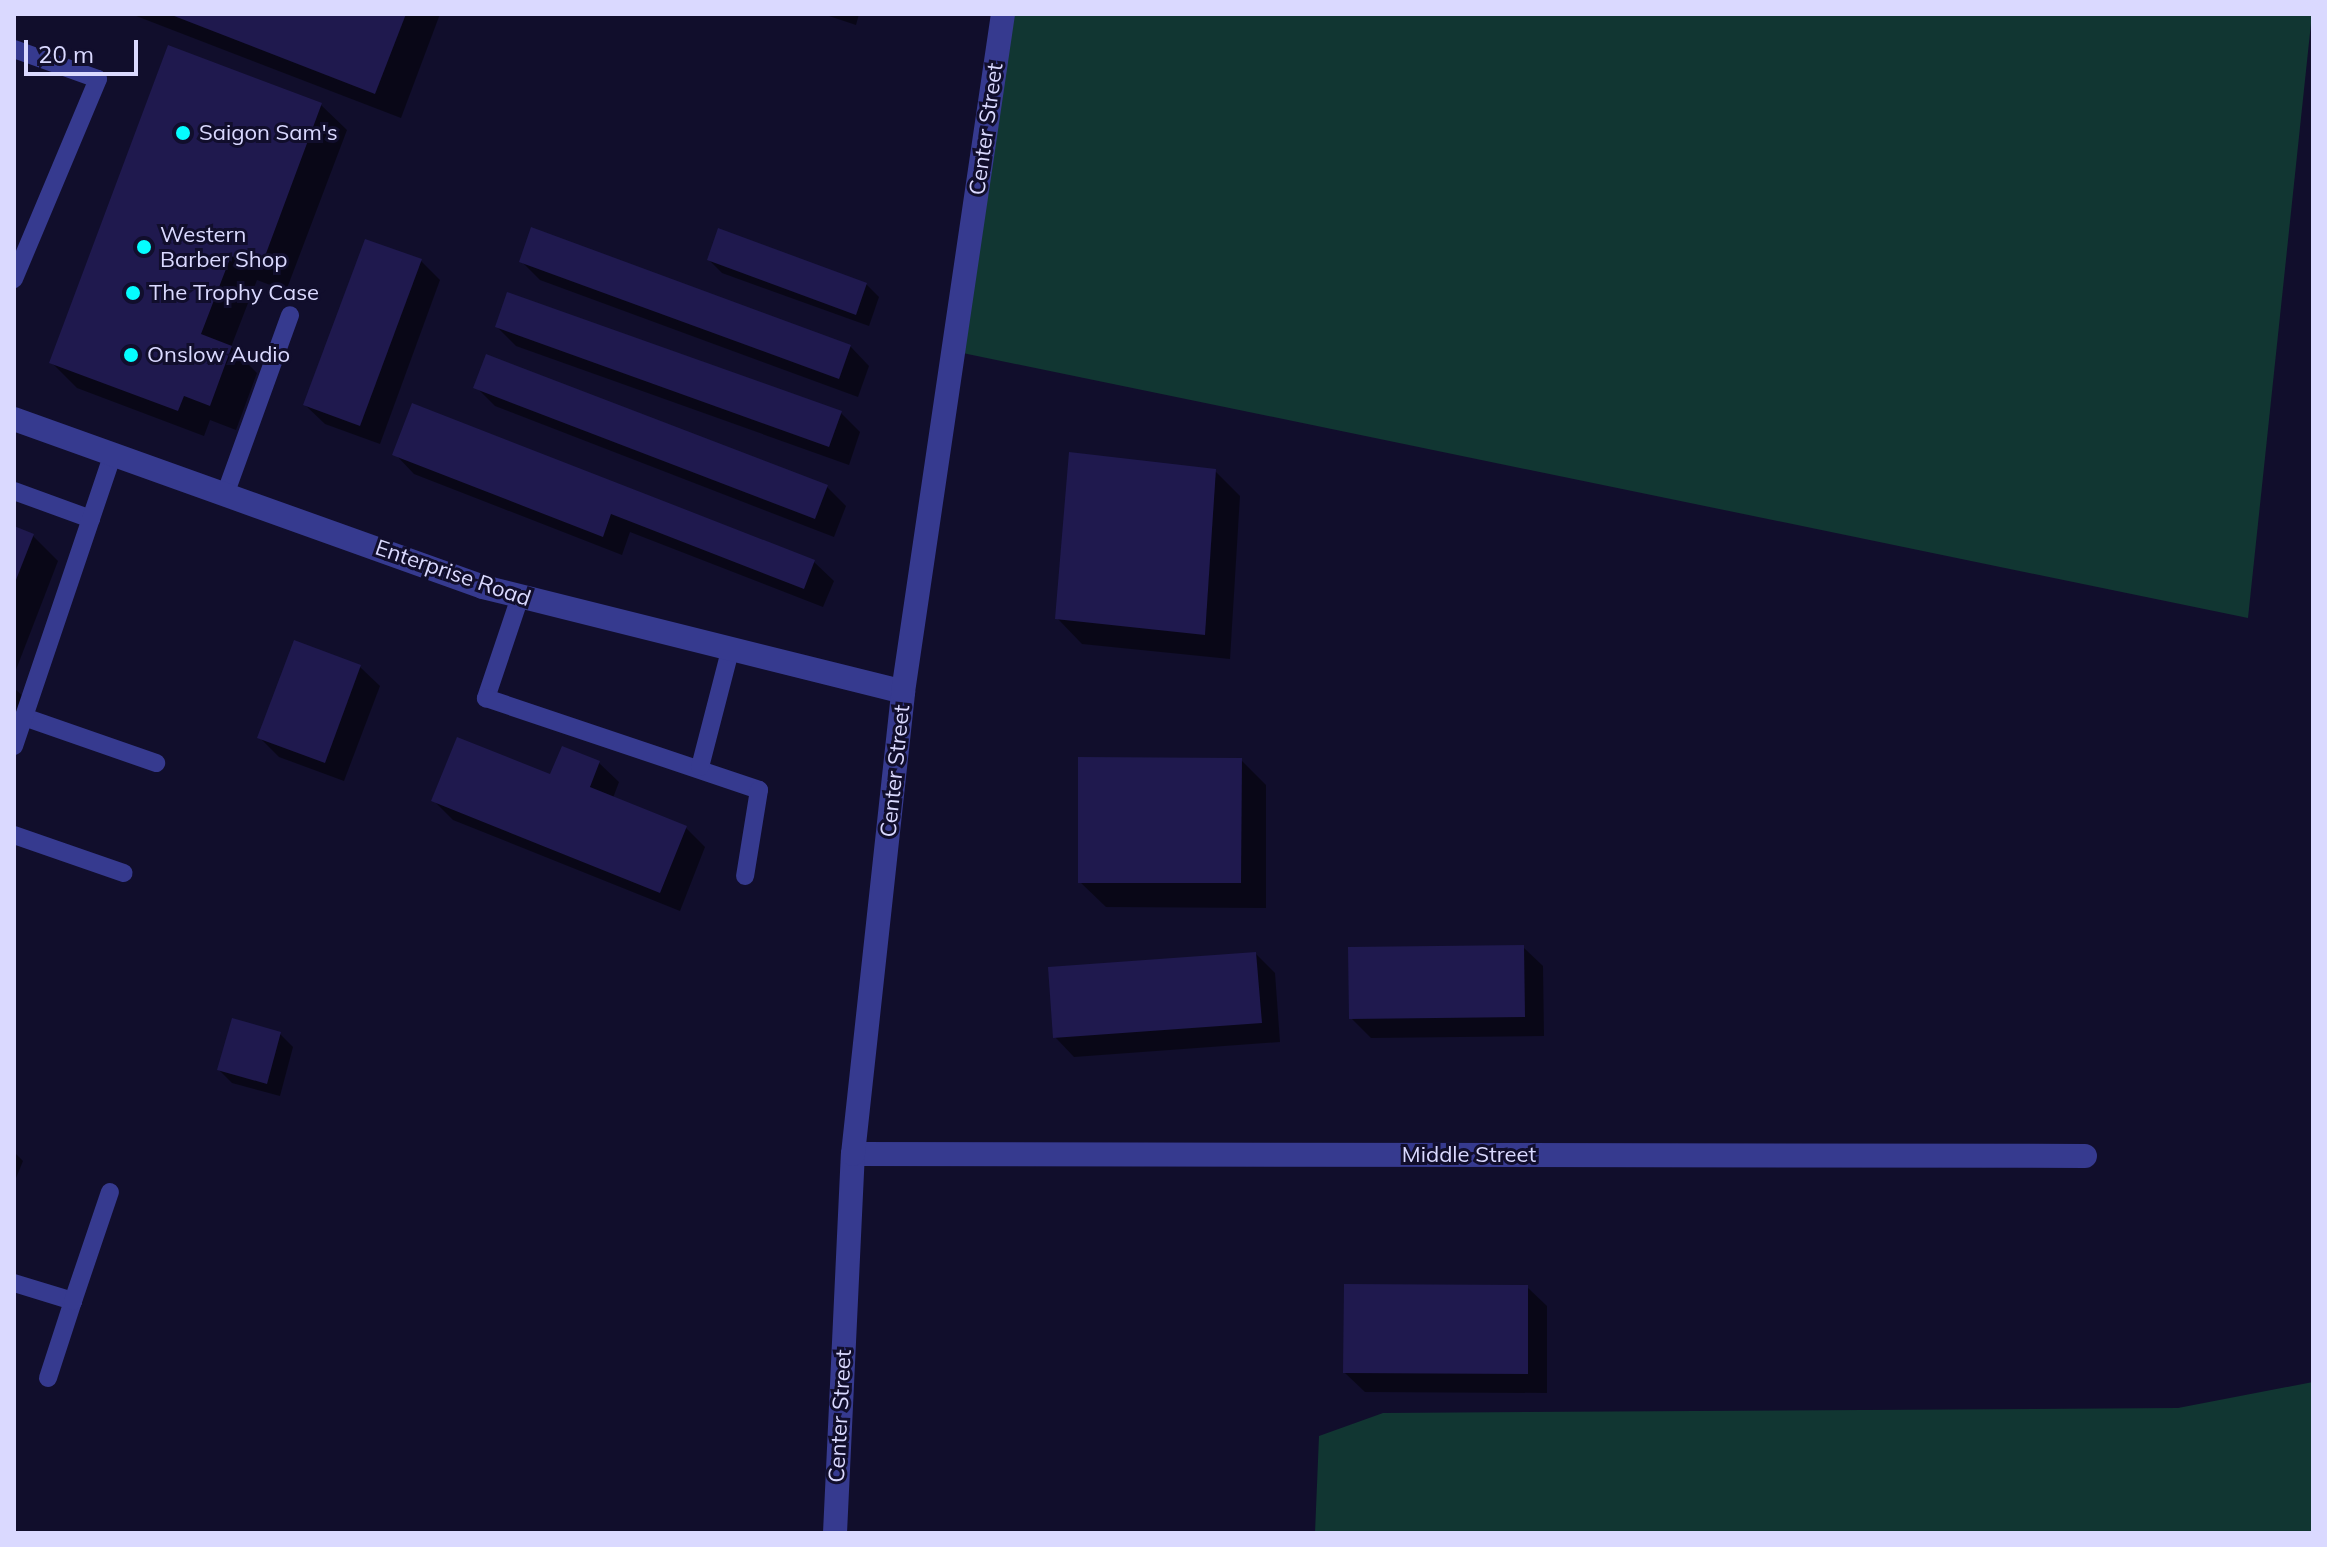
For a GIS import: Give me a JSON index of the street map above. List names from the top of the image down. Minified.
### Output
{"streets":{"street":["Center Street","Enterprise Road","Middle Street"]},"crossings":[["Center Street","Enterprise Road"],["Center Street","Middle Street"]],"places":["Saigon Sam's","Western Barber Shop","The Trophy Case","Onslow Audio"],"scale_bar":"20 m"}
